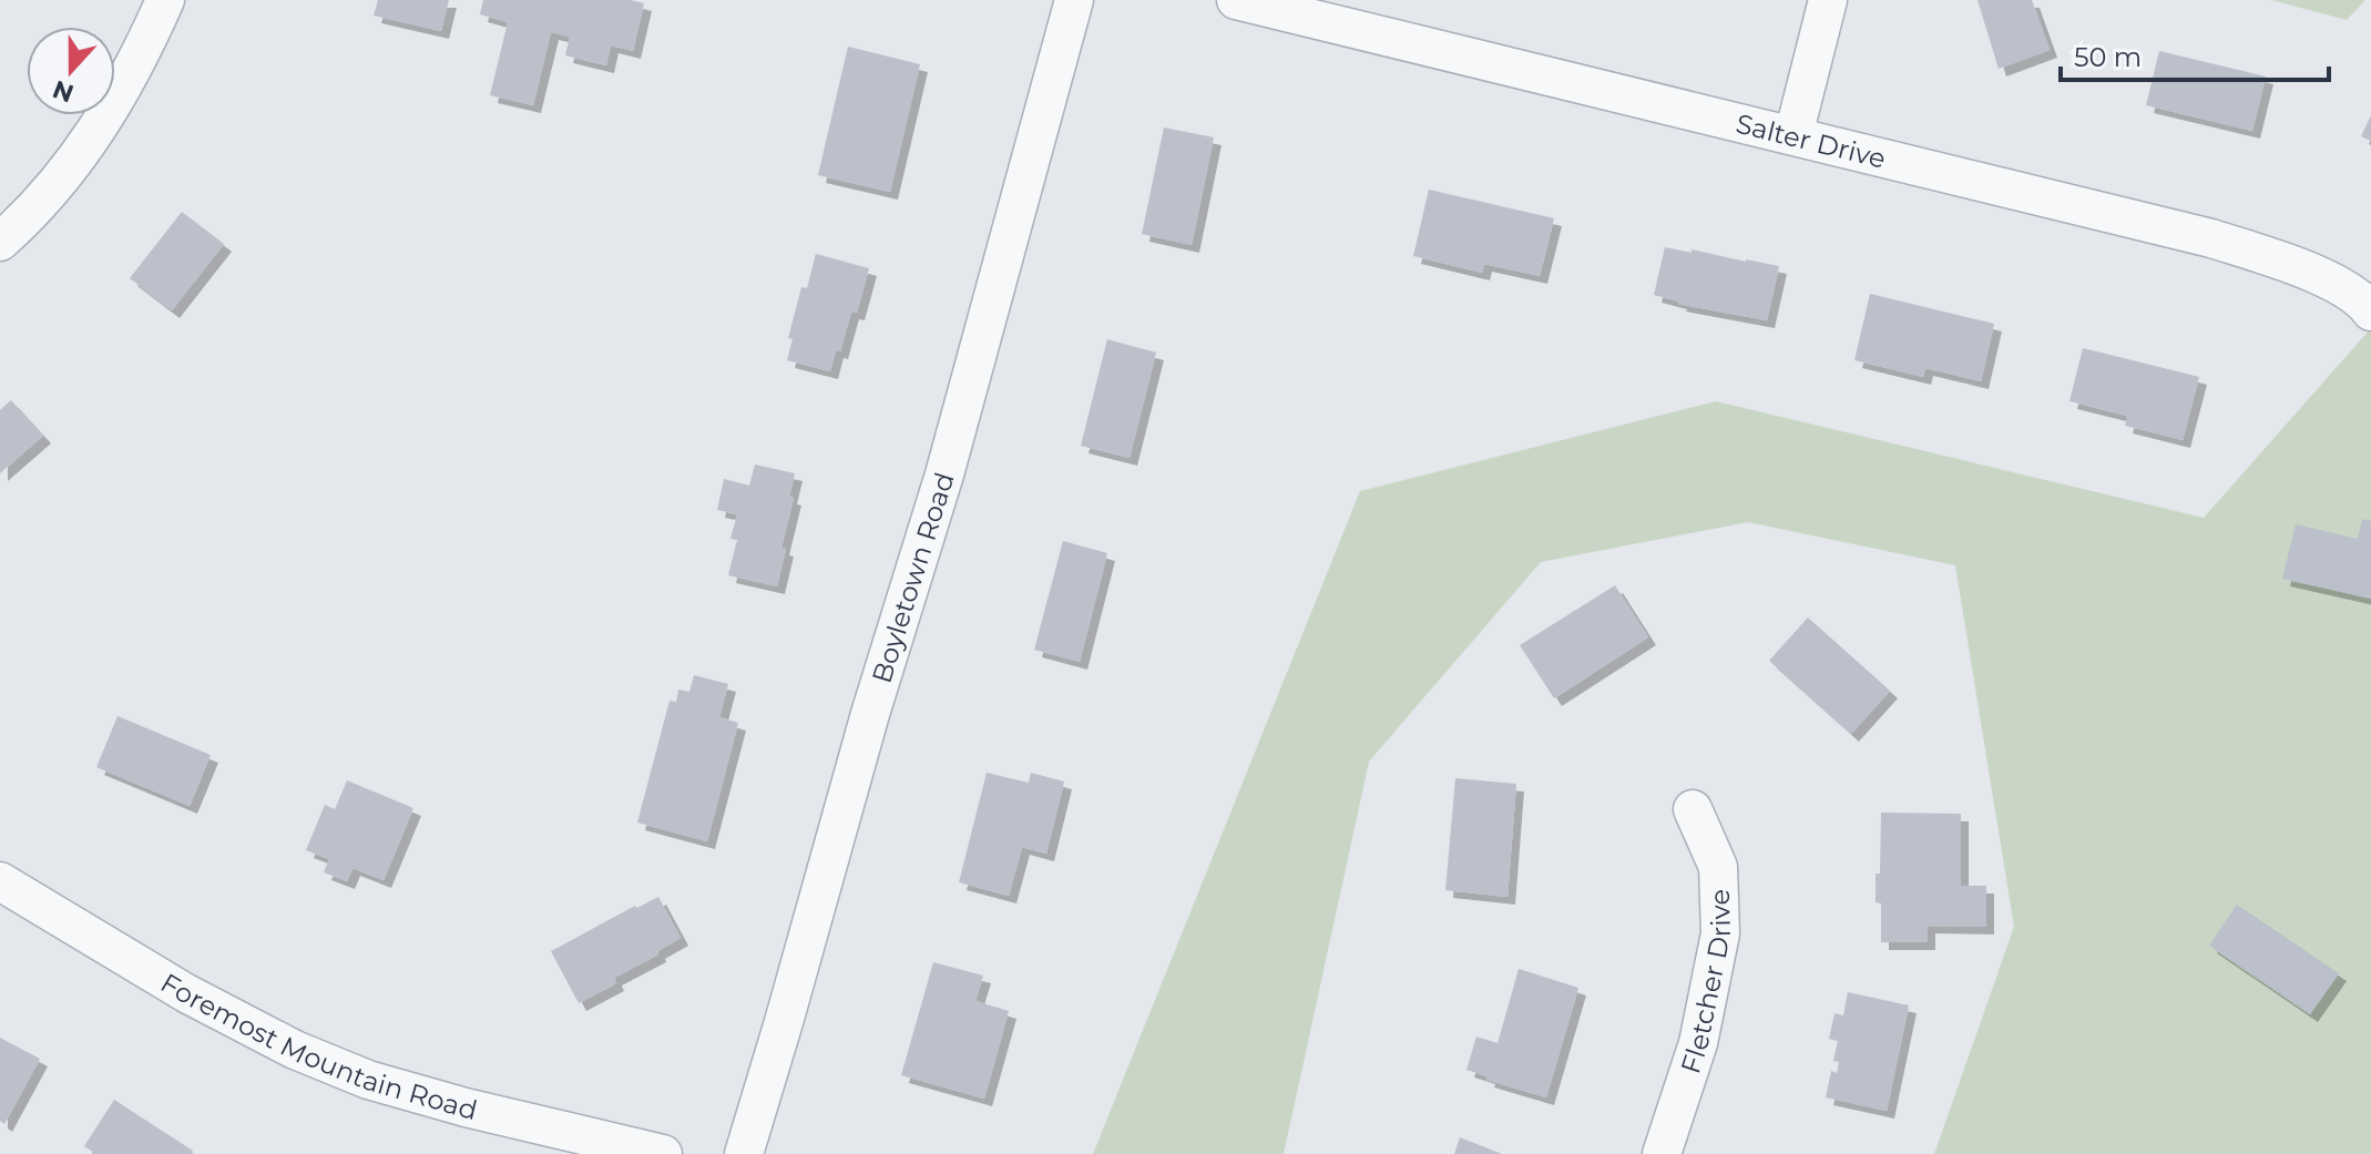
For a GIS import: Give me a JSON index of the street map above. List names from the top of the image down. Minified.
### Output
{"streets":{"street":["Salter Drive","Boyletown Road","Fletcher Drive","Foremost Mountain Road"]},"scale_bar":"50 m","north":"bottom"}
